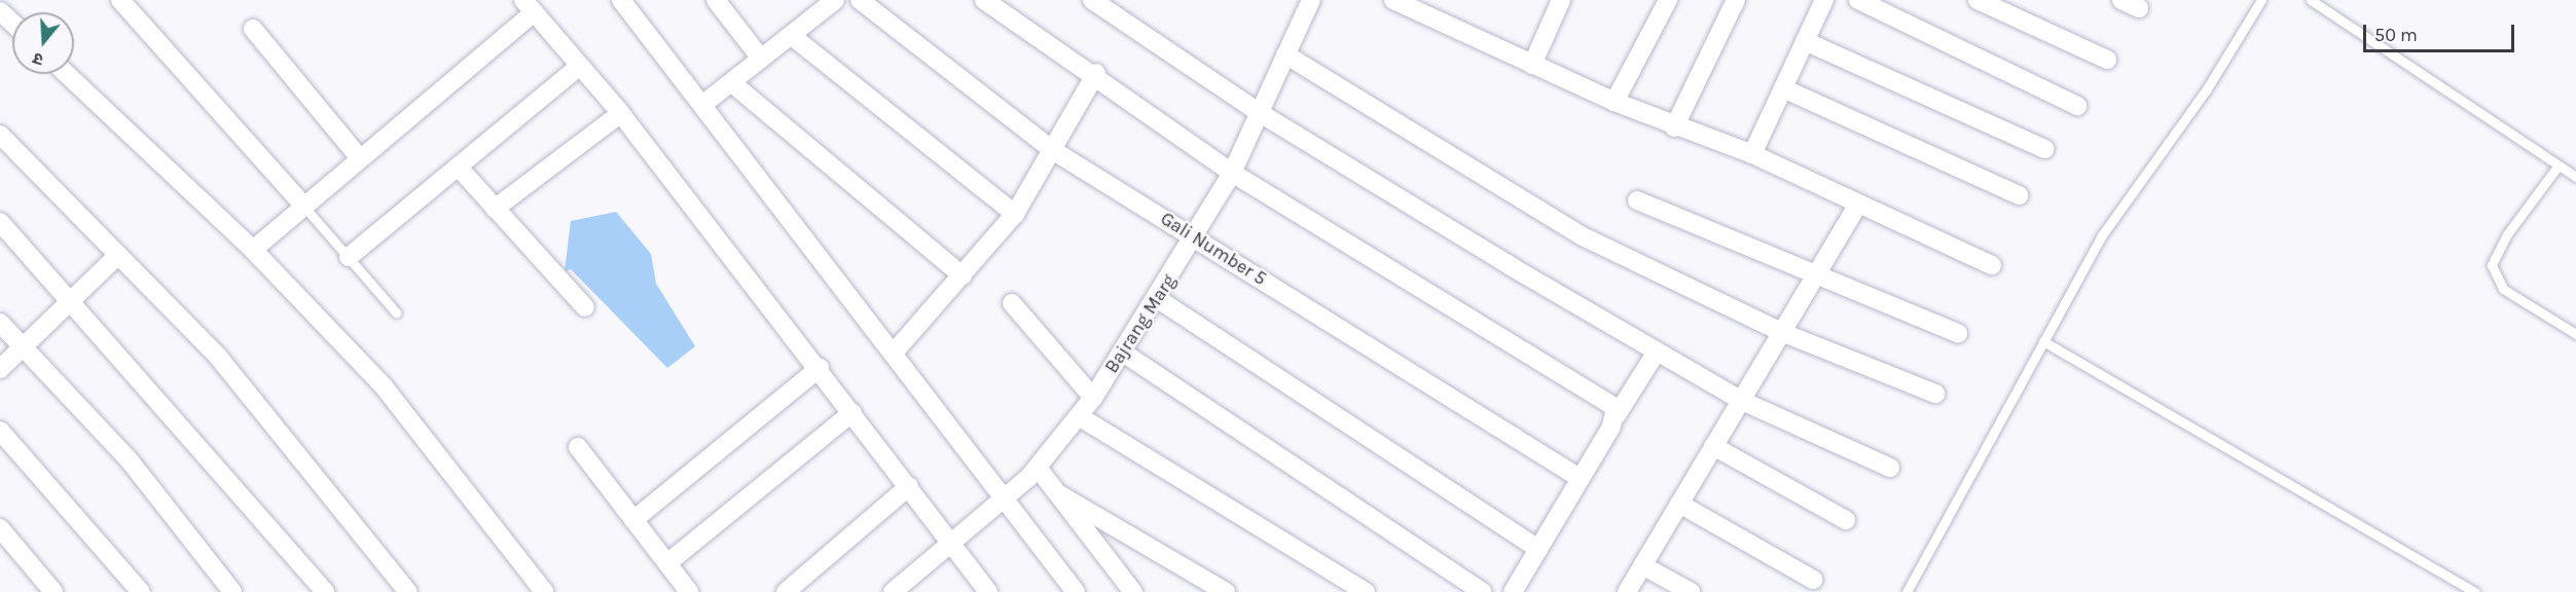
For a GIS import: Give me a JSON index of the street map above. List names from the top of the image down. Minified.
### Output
{"streets":{"street":["Gali Number 5","Bajrang Marg"]},"crossings":[["Gali Number 5","Bajrang Marg"]],"scale_bar":"50 m","north":"bottom"}
